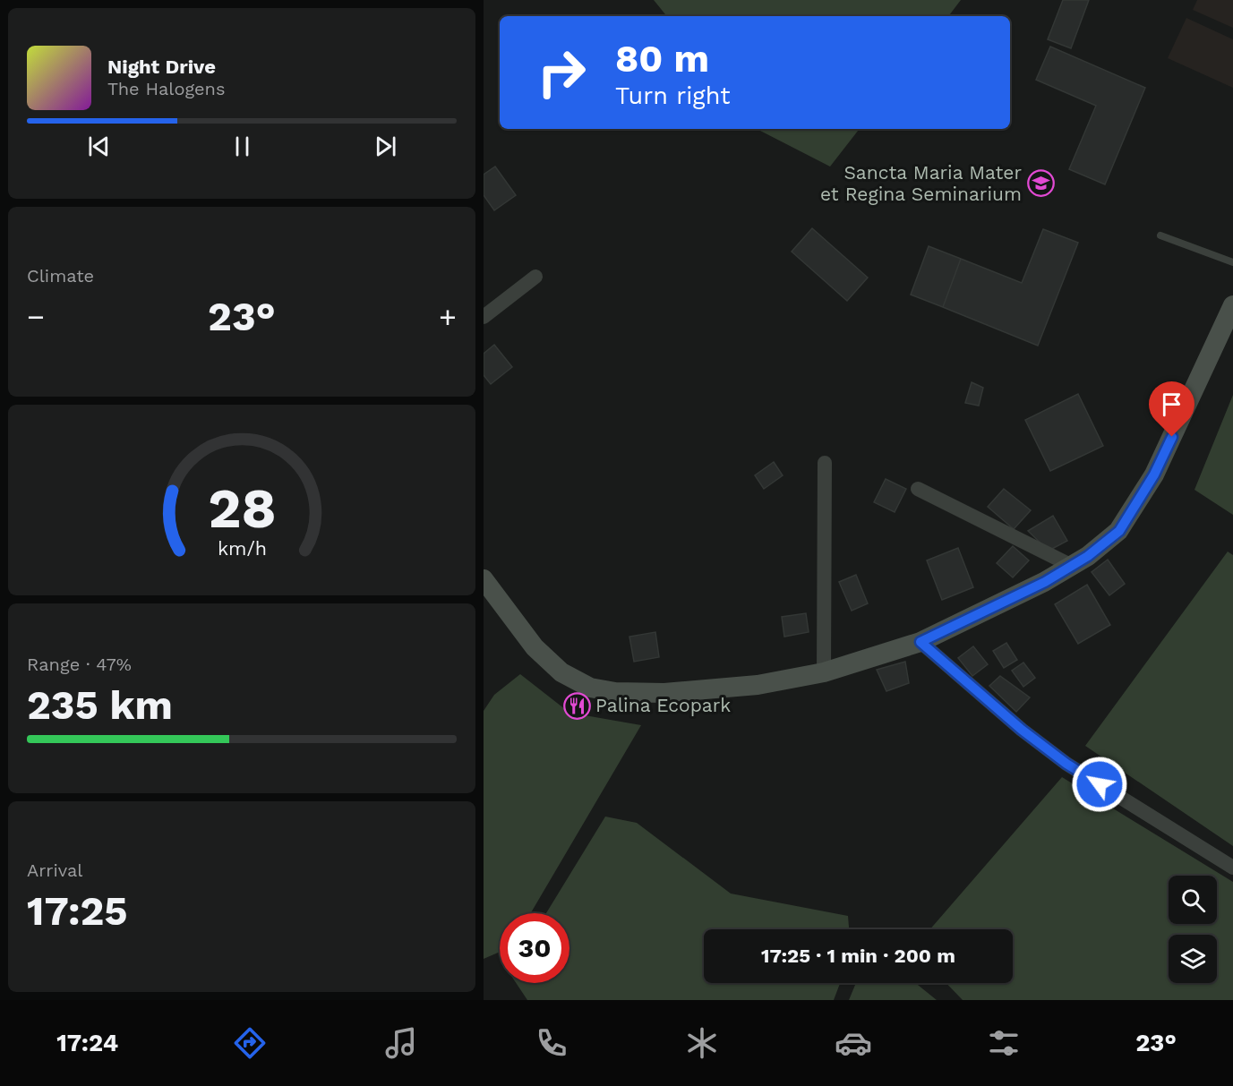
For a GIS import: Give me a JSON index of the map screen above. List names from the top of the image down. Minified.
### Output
{"places":{"school or university":["Sancta Maria Mater et Regina Seminarium"],"restaurant":["Palina Ecopark"]},"page":{"turn":["80 m","Turn right"],"song":["Night Drive","The Halogens"],"tile":["Climate",["Range · 47%","235 km"],["Arrival","17:25"]],"heat":["−","23°","+"],"limit":"30","trip":"17:25 · 1 min · 200 m","tabs":["17:24","23°"],"gauge":["28","km/h"]}}
